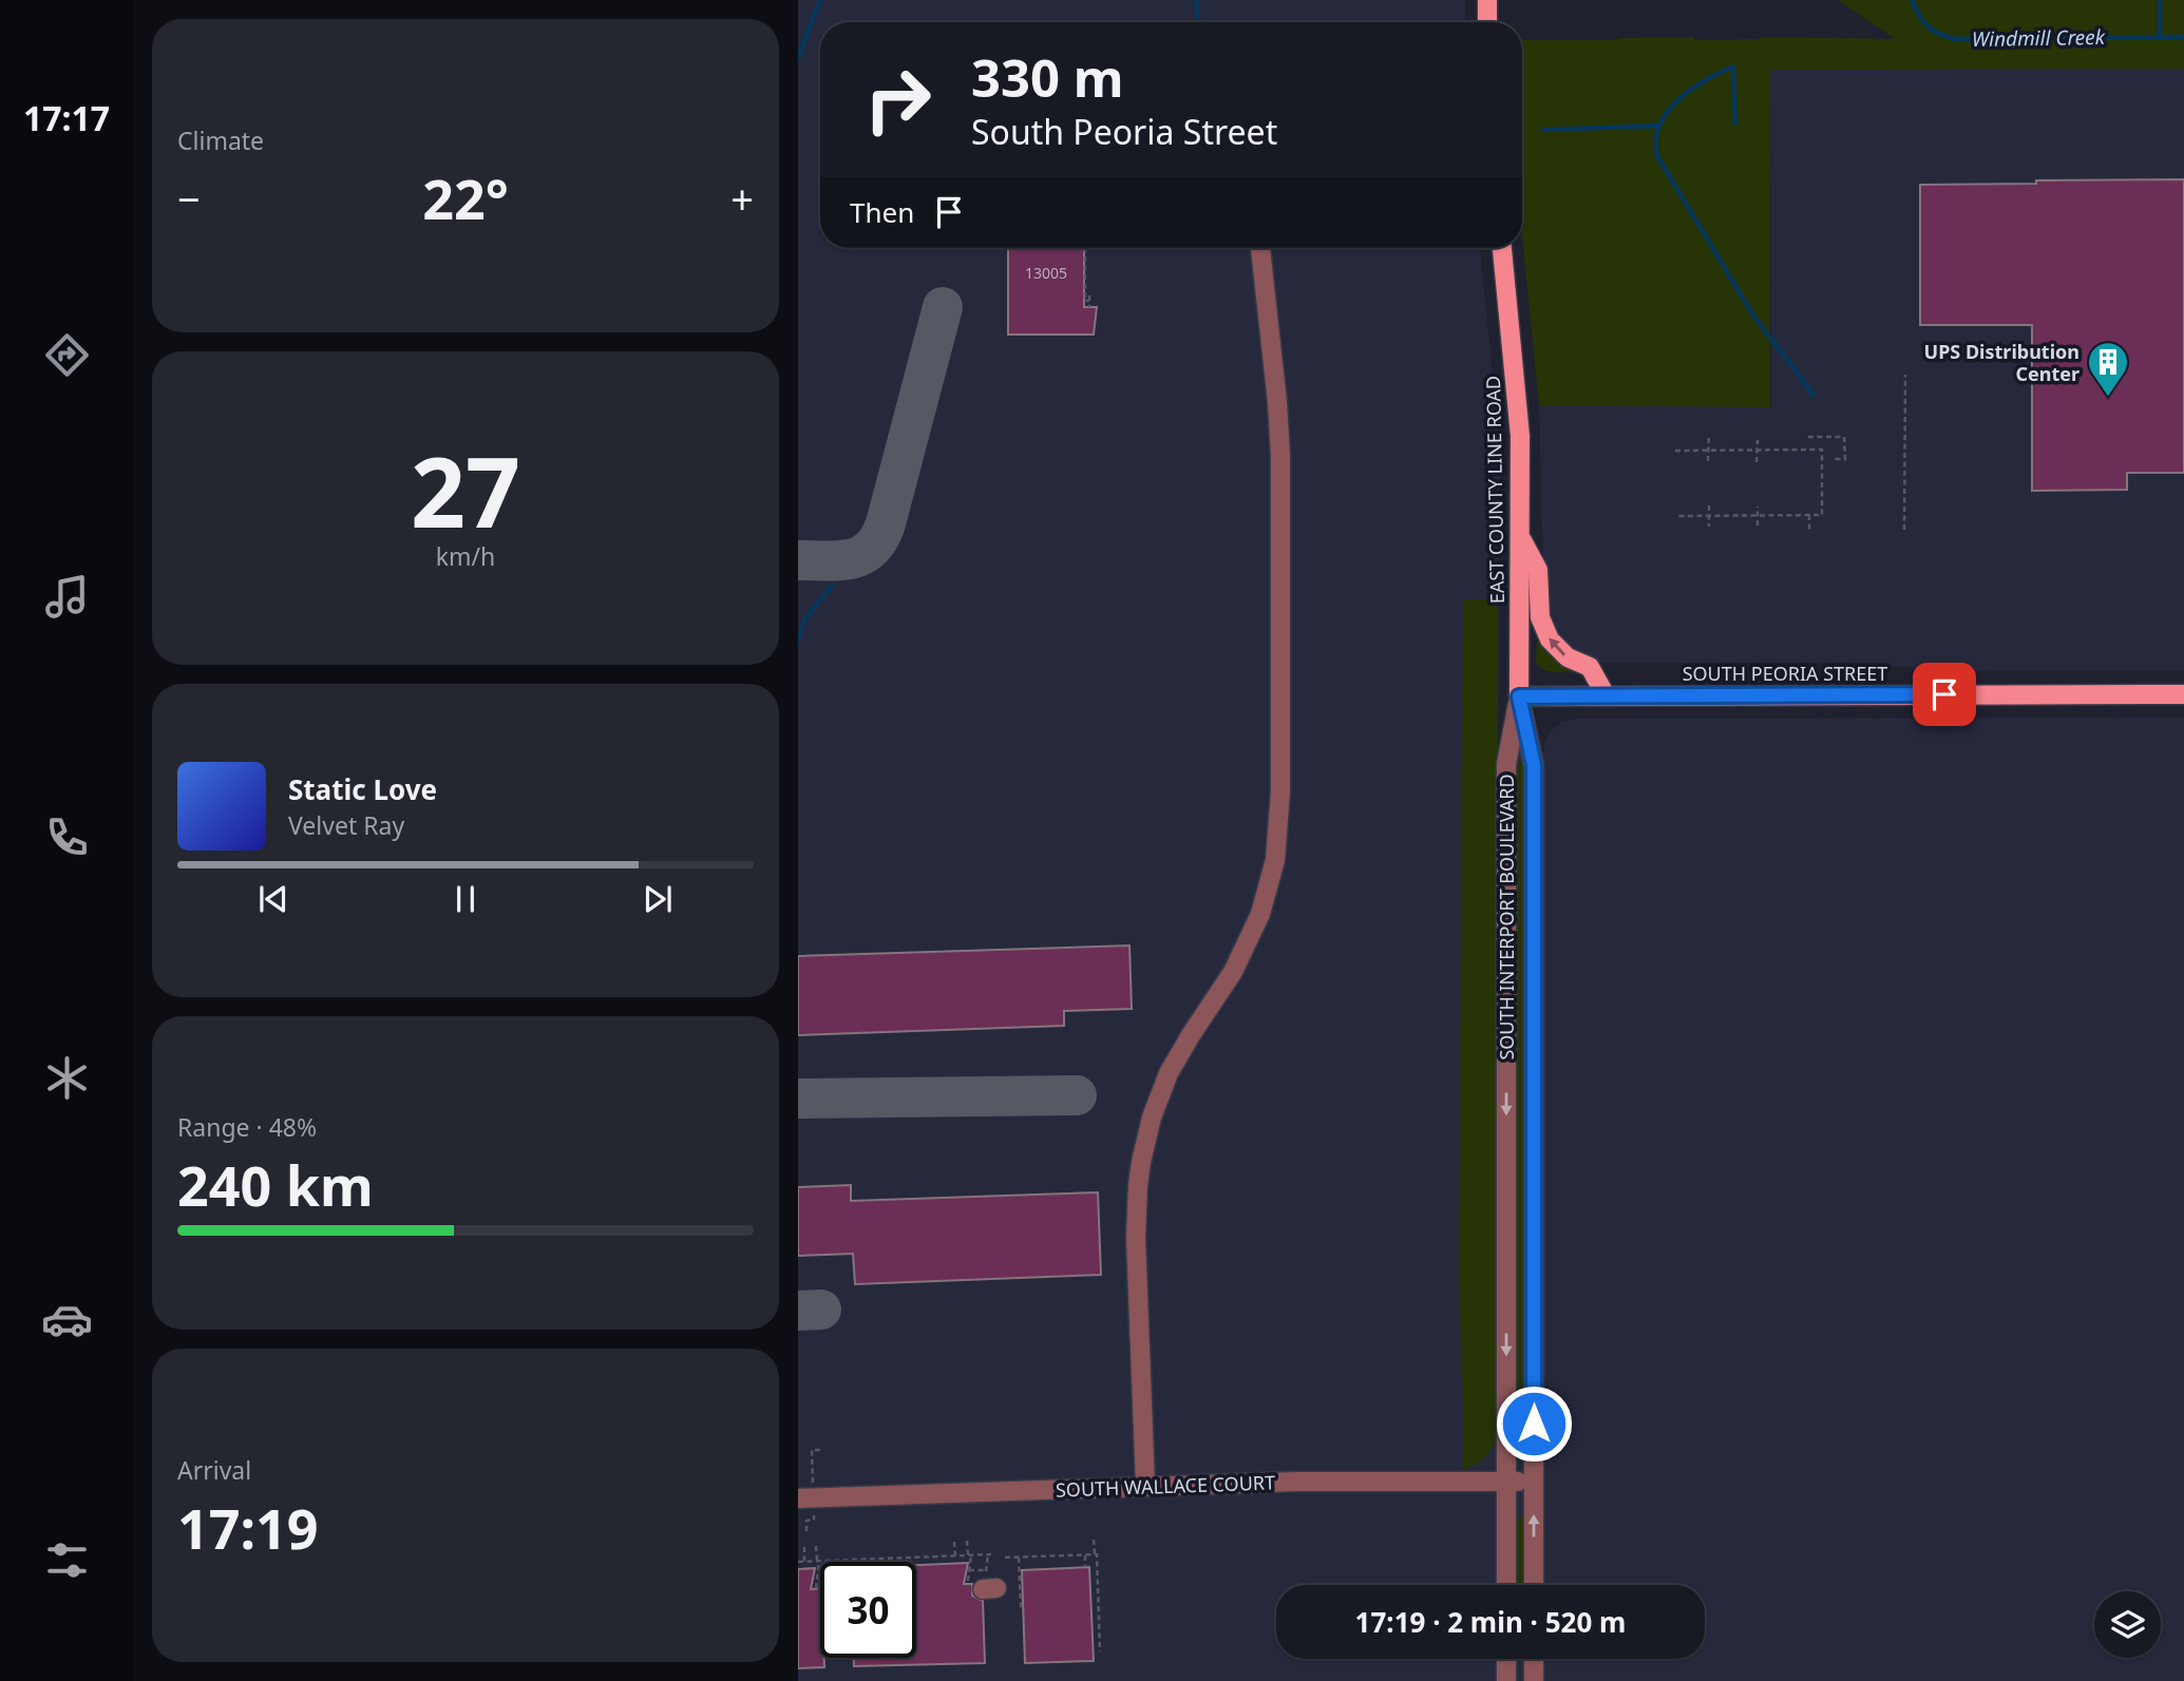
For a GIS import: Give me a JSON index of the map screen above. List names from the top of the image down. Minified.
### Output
{"streets":{"main road":["EAST COUNTY LINE ROAD","SOUTH PEORIA STREET"],"street":["SOUTH INTERPORT BOULEVARD","SOUTH WALLACE COURT"]},"crossings":[["EAST COUNTY LINE ROAD","SOUTH PEORIA STREET"],["EAST COUNTY LINE ROAD","SOUTH INTERPORT BOULEVARD"],["SOUTH PEORIA STREET","SOUTH INTERPORT BOULEVARD"],["SOUTH INTERPORT BOULEVARD","SOUTH WALLACE COURT"]],"water":["Windmill Creek"],"places":{"building":["UPS Distribution Center"]},"house_numbers":["13005"],"page":{"tabs":"17:17","tile":["Climate",["27","km/h"],["Range · 48%","240 km"],["Arrival","17:19"]],"turn":["330 m","South Peoria Street"],"heat":["−","22°","+"],"then":"Then","song":["Static Love","Velvet Ray"],"limit":"30","trip":"17:19 · 2 min · 520 m"}}
